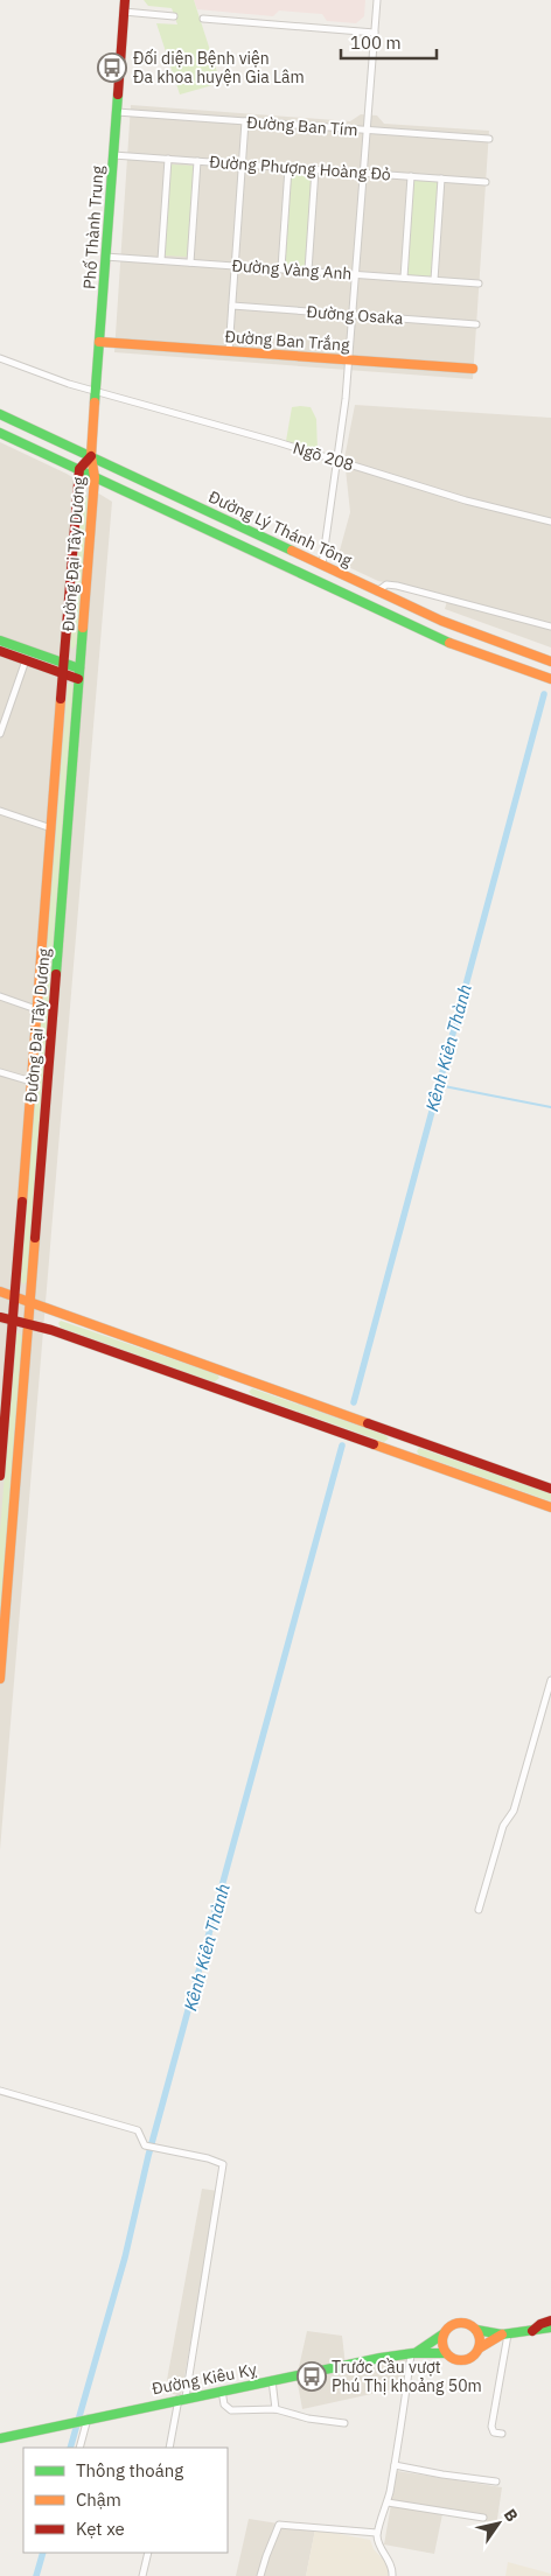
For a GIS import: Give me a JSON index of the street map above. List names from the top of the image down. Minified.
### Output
{"streets":{"main road":["Phố Thành Trung","Đường Ban Trắng","Đường Lý Thánh Tông","Đường Đại Tây Dương","Đường Kiêu Kỵ"],"street":["Đường Ban Tím","Đường Phượng Hoàng Đỏ","Đường Vàng Anh","Đường Osaka","Ngõ 208"]},"crossings":[["Đường Ban Tím","Phố Thành Trung"],["Đường Phượng Hoàng Đỏ","Phố Thành Trung"],["Phố Thành Trung","Đường Vàng Anh"],["Phố Thành Trung","Đường Ban Trắng"],["Phố Thành Trung","Ngõ 208"],["Phố Thành Trung","Đường Lý Thánh Tông"],["Phố Thành Trung","Đường Đại Tây Dương"],["Đường Lý Thánh Tông","Đường Đại Tây Dương"]],"water":["Kênh Kiên Thành"],"places":{"bus stop":["Đối diện Bệnh viện Đa khoa huyện Gia Lâm","Trước Cầu vượt Phú Thị khoảng 50m"]},"legend":["Thông thoáng","Chậm","Kẹt xe"],"scale_bar":"100 m","north":"top right"}
